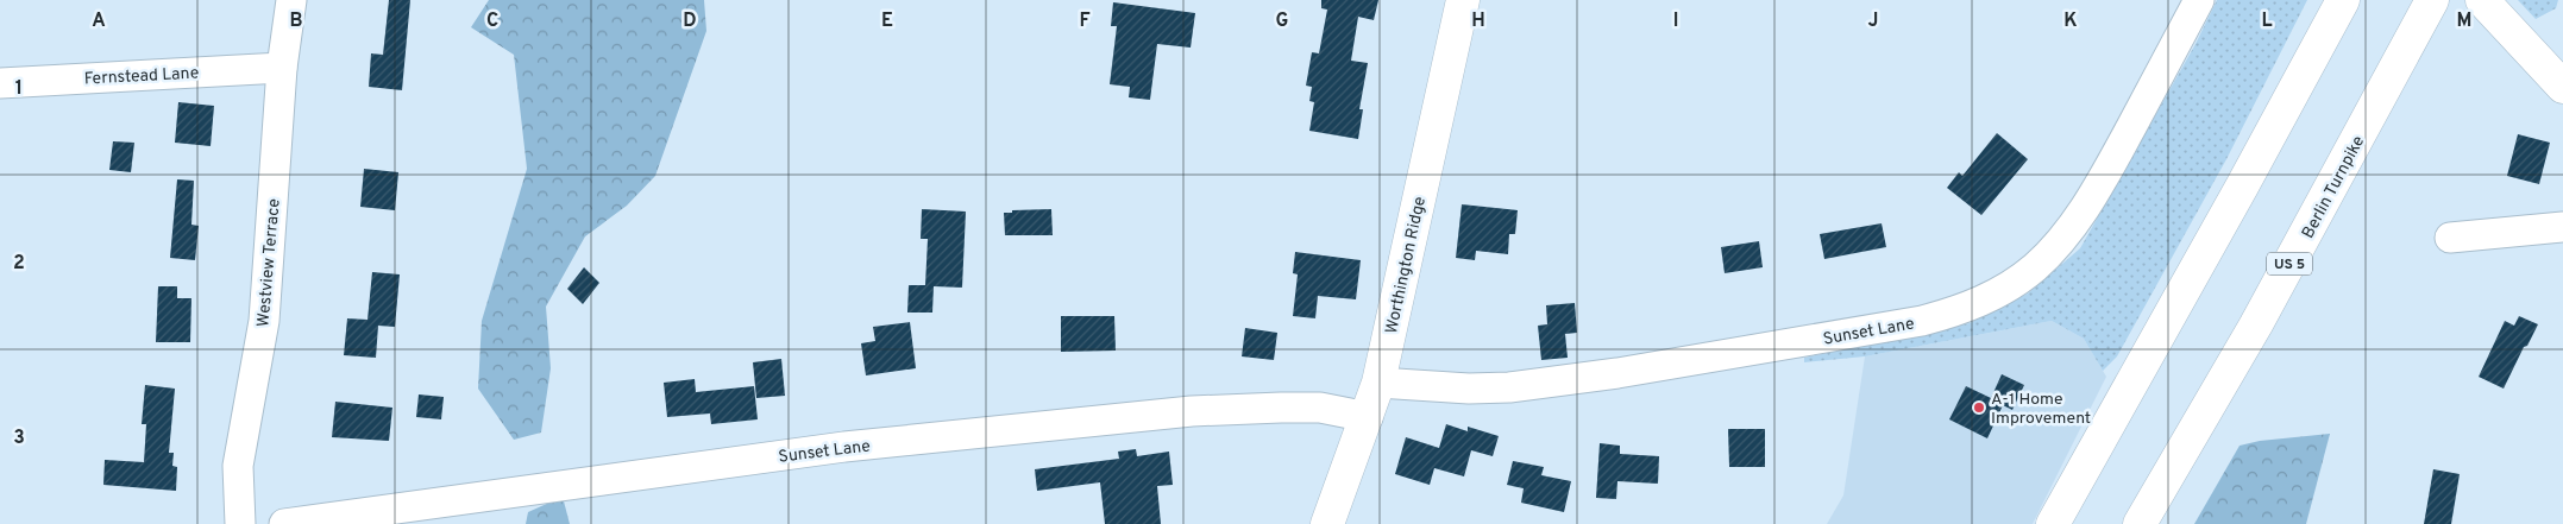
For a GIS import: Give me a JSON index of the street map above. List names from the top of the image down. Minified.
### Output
{"streets":{"main road":["Berlin Turnpike","US 5","Worthington Ridge"],"street":["Fernstead Lane","Westview Terrace","Sunset Lane"]},"crossings":[["Fernstead Lane","Westview Terrace"],["Worthington Ridge","Sunset Lane"]],"places":["A-1 Home Improvement"],"grid":{"columns":["A","B","C","D","E","F","G","H","I","J","K","L","M"],"rows":["1","2","3"]}}
